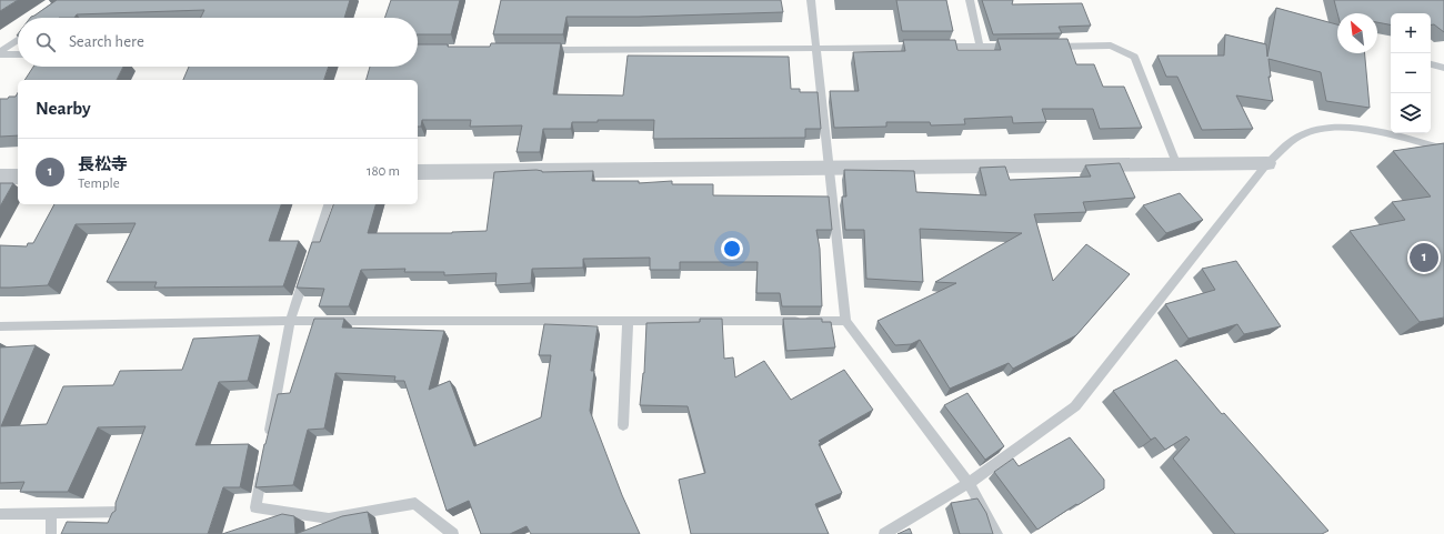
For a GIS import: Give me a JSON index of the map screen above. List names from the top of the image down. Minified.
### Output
{"north":"top left","page":{"map_buttons":["+","−"],"search":"Search here","heading":"Nearby","list":[{"mark":"1","name":"長松寺","note":"Temple","value":"180 m"}],"pins":"1"}}
